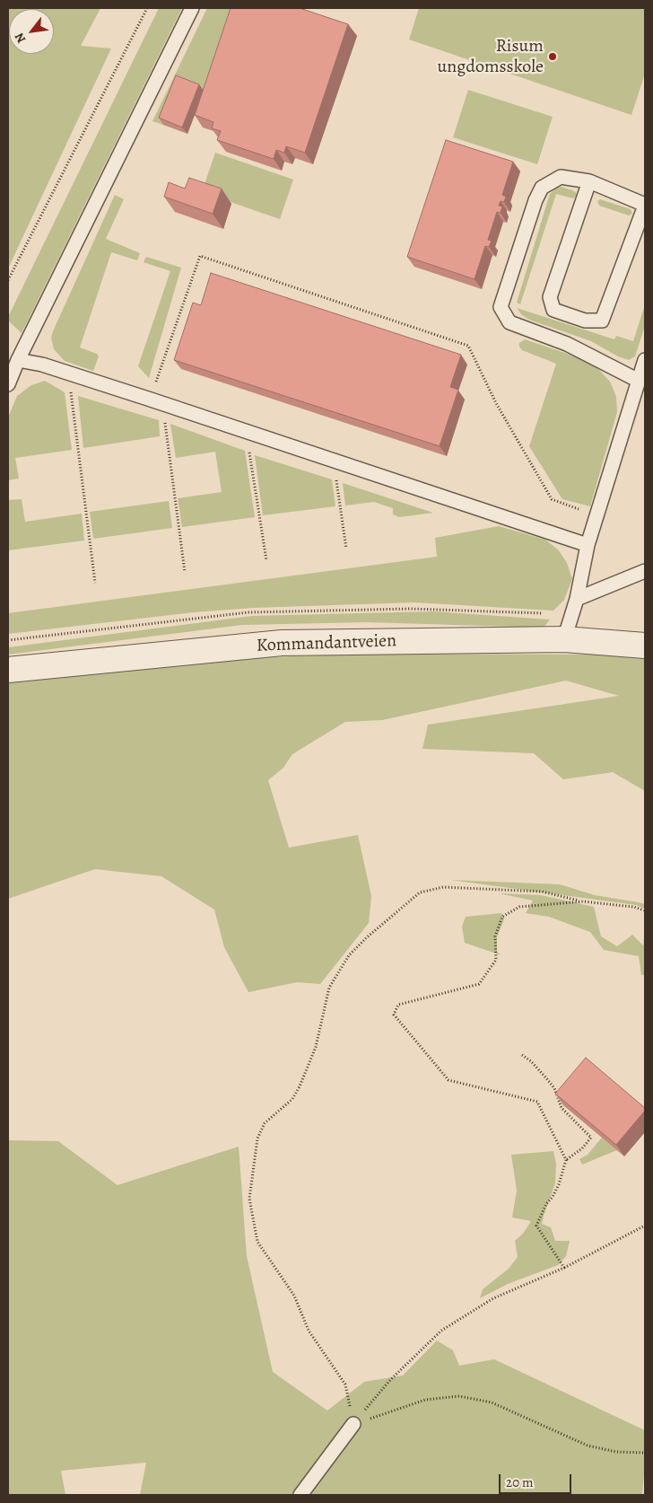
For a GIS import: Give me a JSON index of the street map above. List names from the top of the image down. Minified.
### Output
{"streets":{"street":["Kommandantveien"]},"places":["Risum ungdomsskole"],"scale_bar":"20 m","north":"bottom left"}
